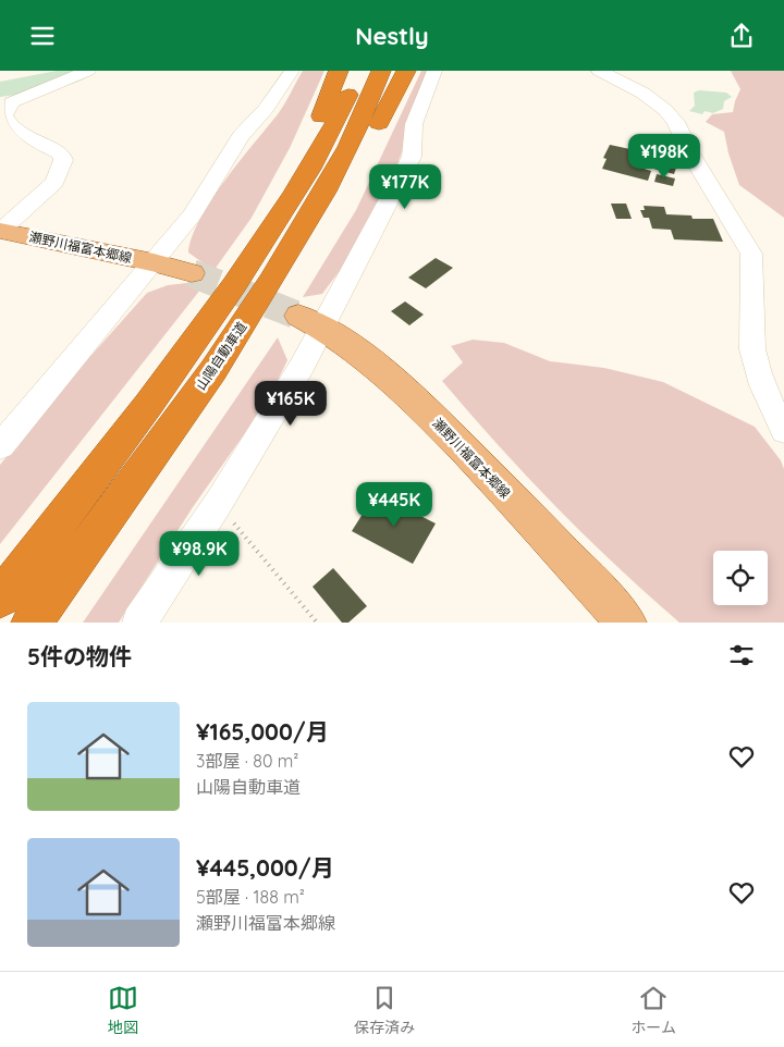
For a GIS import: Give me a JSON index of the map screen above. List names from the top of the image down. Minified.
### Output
{"streets":{"highway":["山陽自動車道"],"main road":["瀬野川福富本郷線"]},"page":{"header":"Nestly","price":["¥198K","¥177K","¥165K","¥445K","¥98.9K"],"heading":"5件の物件","list":[{"name":"¥165,000/月","note":"3部屋 · 80 m² · 山陽自動車道"},{"name":"¥445,000/月","note":"5部屋 · 188 m² · 瀬野川福富本郷線"}],"tabs":["地図","保存済み","ホーム"]}}
